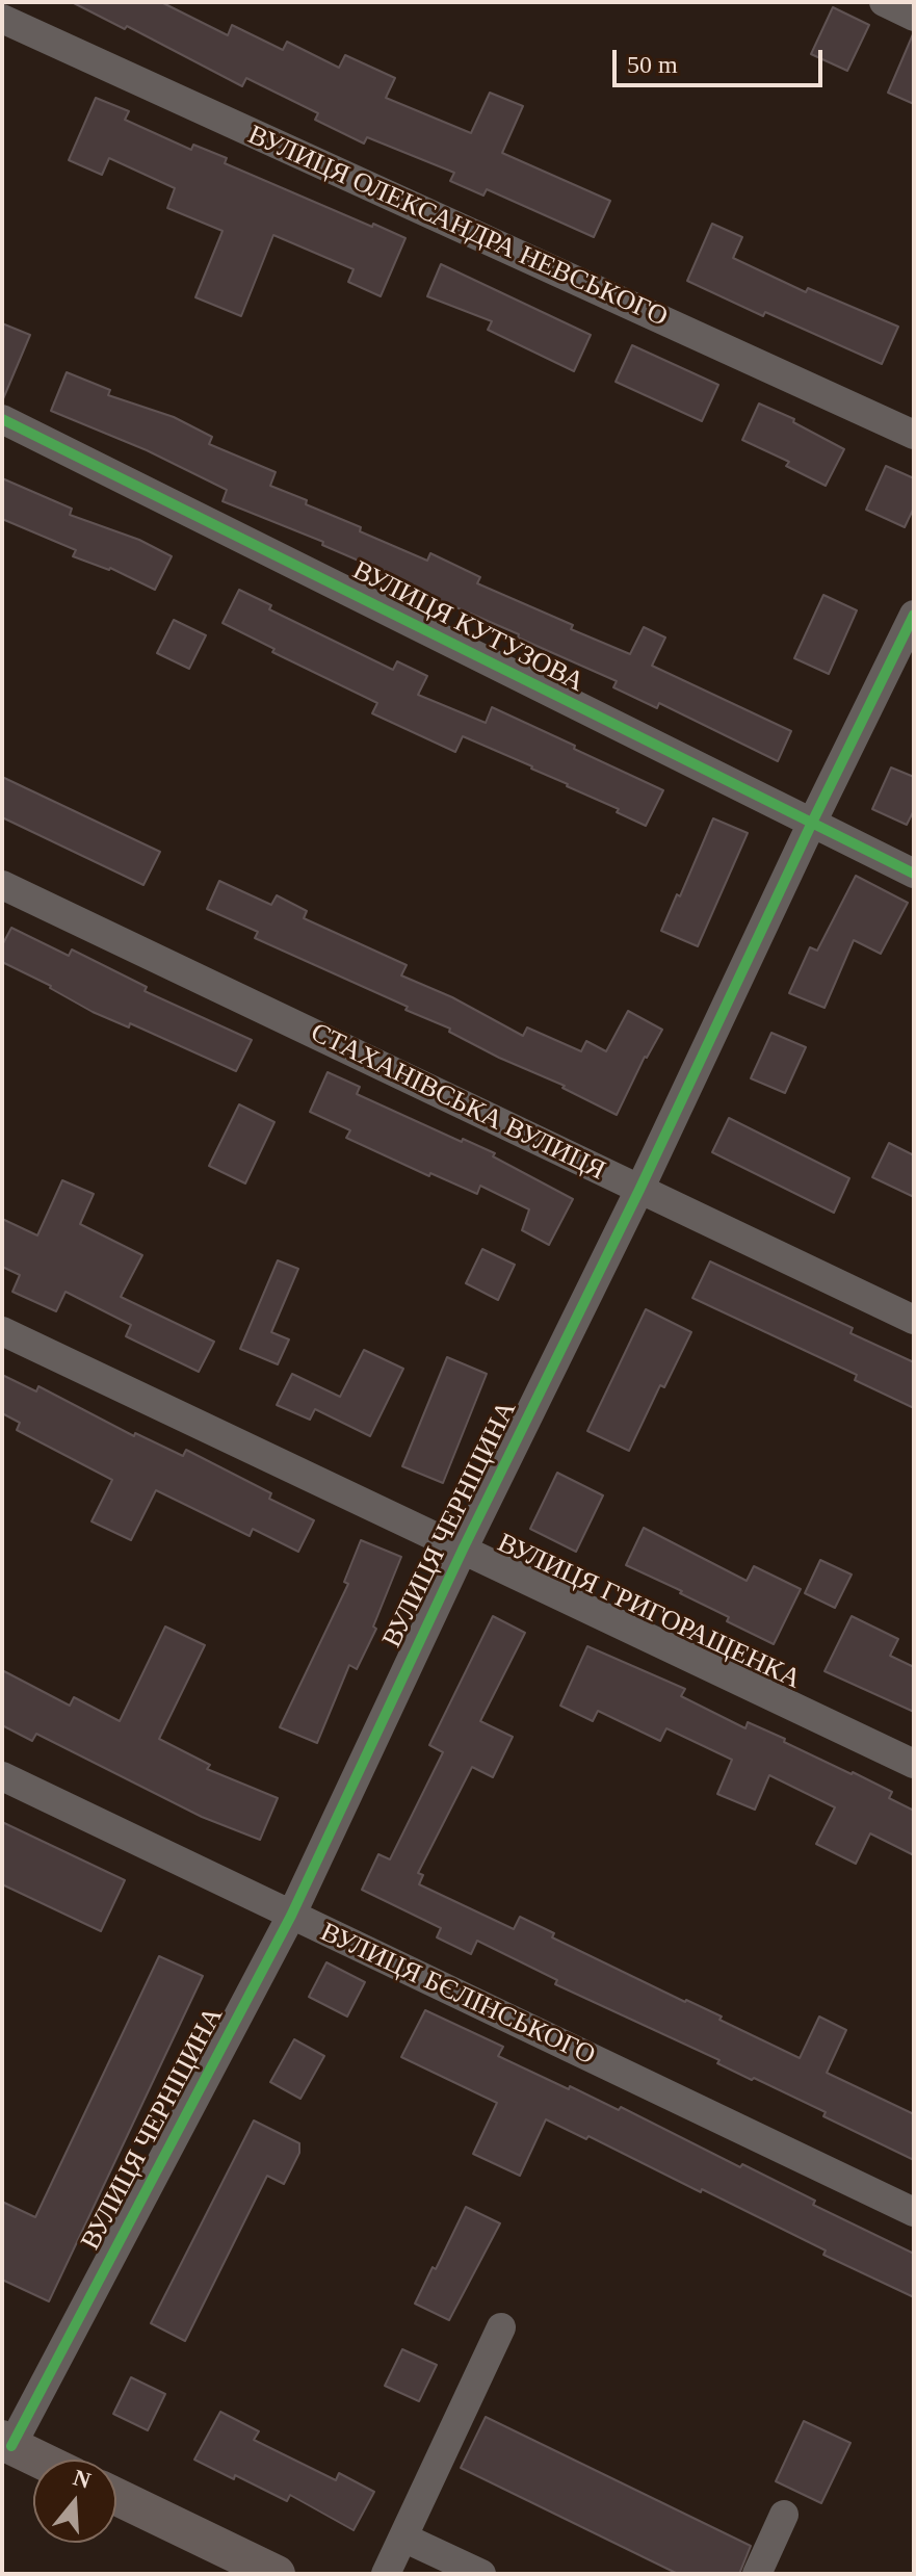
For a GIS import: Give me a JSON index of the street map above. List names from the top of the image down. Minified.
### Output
{"streets":{"street":["ВУЛИЦЯ ОЛЕКСАНДРА НЕВСЬКОГО","ВУЛИЦЯ КУТУЗОВА","СТАХАНІВСЬКА ВУЛИЦЯ","ВУЛИЦЯ ЧЕРНІЦИНА","ВУЛИЦЯ ГРИГОРАЩЕНКА","ВУЛИЦЯ БЄЛІНСЬКОГО"]},"crossings":[["ВУЛИЦЯ КУТУЗОВА","ВУЛИЦЯ ЧЕРНІЦИНА"],["СТАХАНІВСЬКА ВУЛИЦЯ","ВУЛИЦЯ ЧЕРНІЦИНА"],["ВУЛИЦЯ ЧЕРНІЦИНА","ВУЛИЦЯ ГРИГОРАЩЕНКА"],["ВУЛИЦЯ ЧЕРНІЦИНА","ВУЛИЦЯ БЄЛІНСЬКОГО"]],"scale_bar":"50 m","north":"top"}
